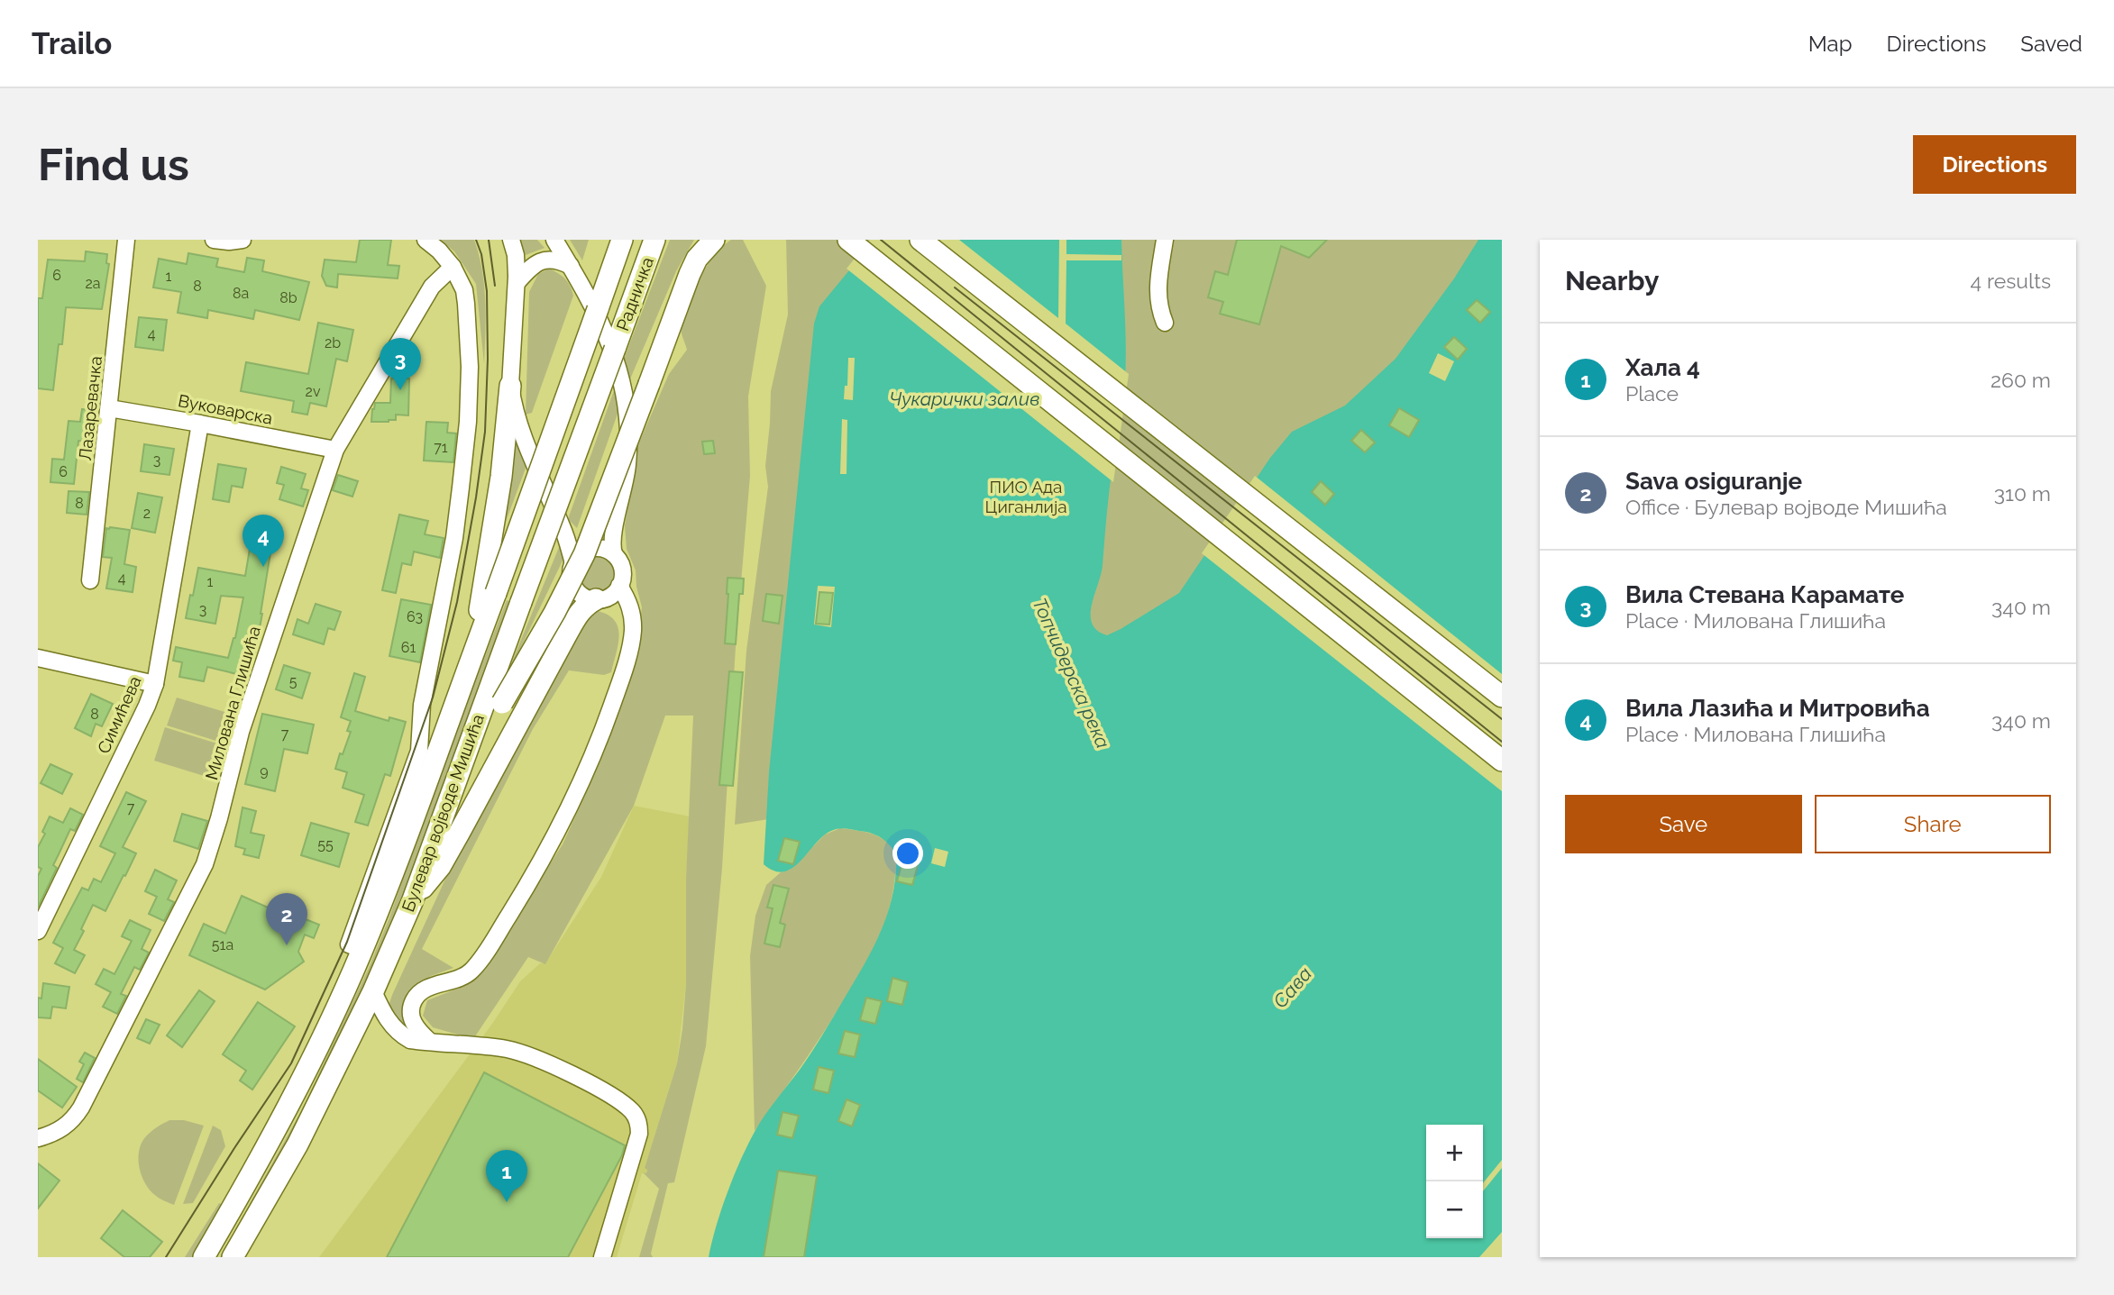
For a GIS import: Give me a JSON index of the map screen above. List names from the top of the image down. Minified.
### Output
{"streets":{"main road":["Радничка","Булевар војводе Мишића"],"street":["Лазаревачка","Вуковарска","Милована Глишића","Симићева"]},"crossings":[["Радничка","Булевар војводе Мишића"],["Лазаревачка","Вуковарска"],["Вуковарска","Милована Глишића"],["Вуковарска","Симићева"]],"water":["Чукарички залив","Топчидерска река","Сава"],"parks":["ПИО Ада Циганлија"],"house_numbers":["6","1","2a","8","8a","8b","4","2b","2v","71","3","6","8","2","4","1","3","63","61","5","8","7","9","7","55","51a"],"page":{"header":"Trailo","nav":["Map","Directions","Saved"],"buttons":["Directions",["Save","Share"]],"title":"Find us","heading":["Nearby","4 results"],"list":[{"mark":"1","name":"Хала 4","note":"Place","value":"260 m"},{"mark":"2","name":"Sava osiguranje","note":"Office · Булевар војводе Мишића","value":"310 m"},{"mark":"3","name":"Вила Стевана Карамате","note":"Place · Милована Глишића","value":"340 m"},{"mark":"4","name":"Вила Лазића и Митровића","note":"Place · Милована Глишића","value":"340 m"}],"pins":["3","4","2","1"],"map_buttons":["+","−"]}}
